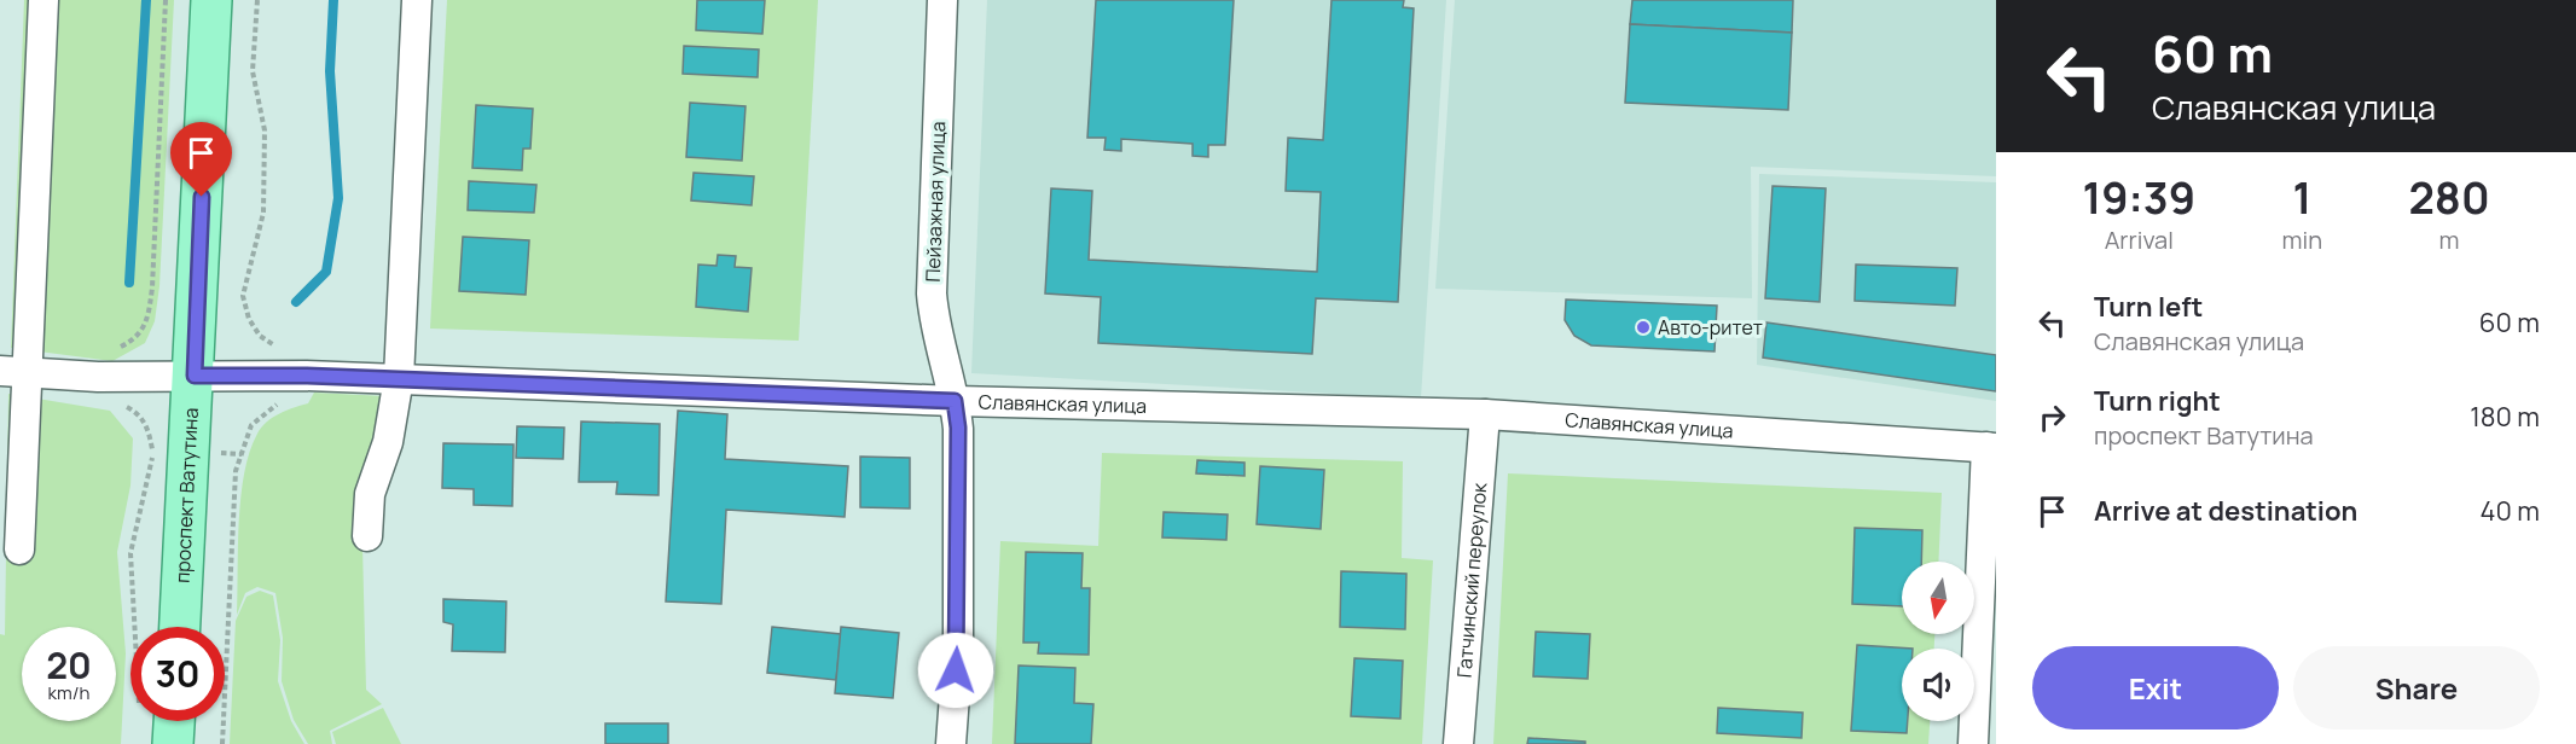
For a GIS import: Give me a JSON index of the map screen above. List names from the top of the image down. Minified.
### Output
{"streets":{"main road":["проспект Ватутина"],"street":["Пейзажная улица","Славянская улица","Гатчинский переулок"]},"crossings":[["Пейзажная улица","Славянская улица"],["Славянская улица","проспект Ватутина"],["Славянская улица","Гатчинский переулок"]],"places":["Авто-ритет"],"north":"bottom","page":{"turn":["60 m","Славянская улица"],"eta":["19:39","Arrival","1","min","280","m"],"list":[{"name":"Turn left","note":"Славянская улица","value":"60 m"},{"name":"Turn right","note":"проспект Ватутина","value":"180 m"},{"name":"Arrive at destination","value":"40 m"}],"speed":"20 km/h","limit":"30","buttons":["Exit","Share"]}}
